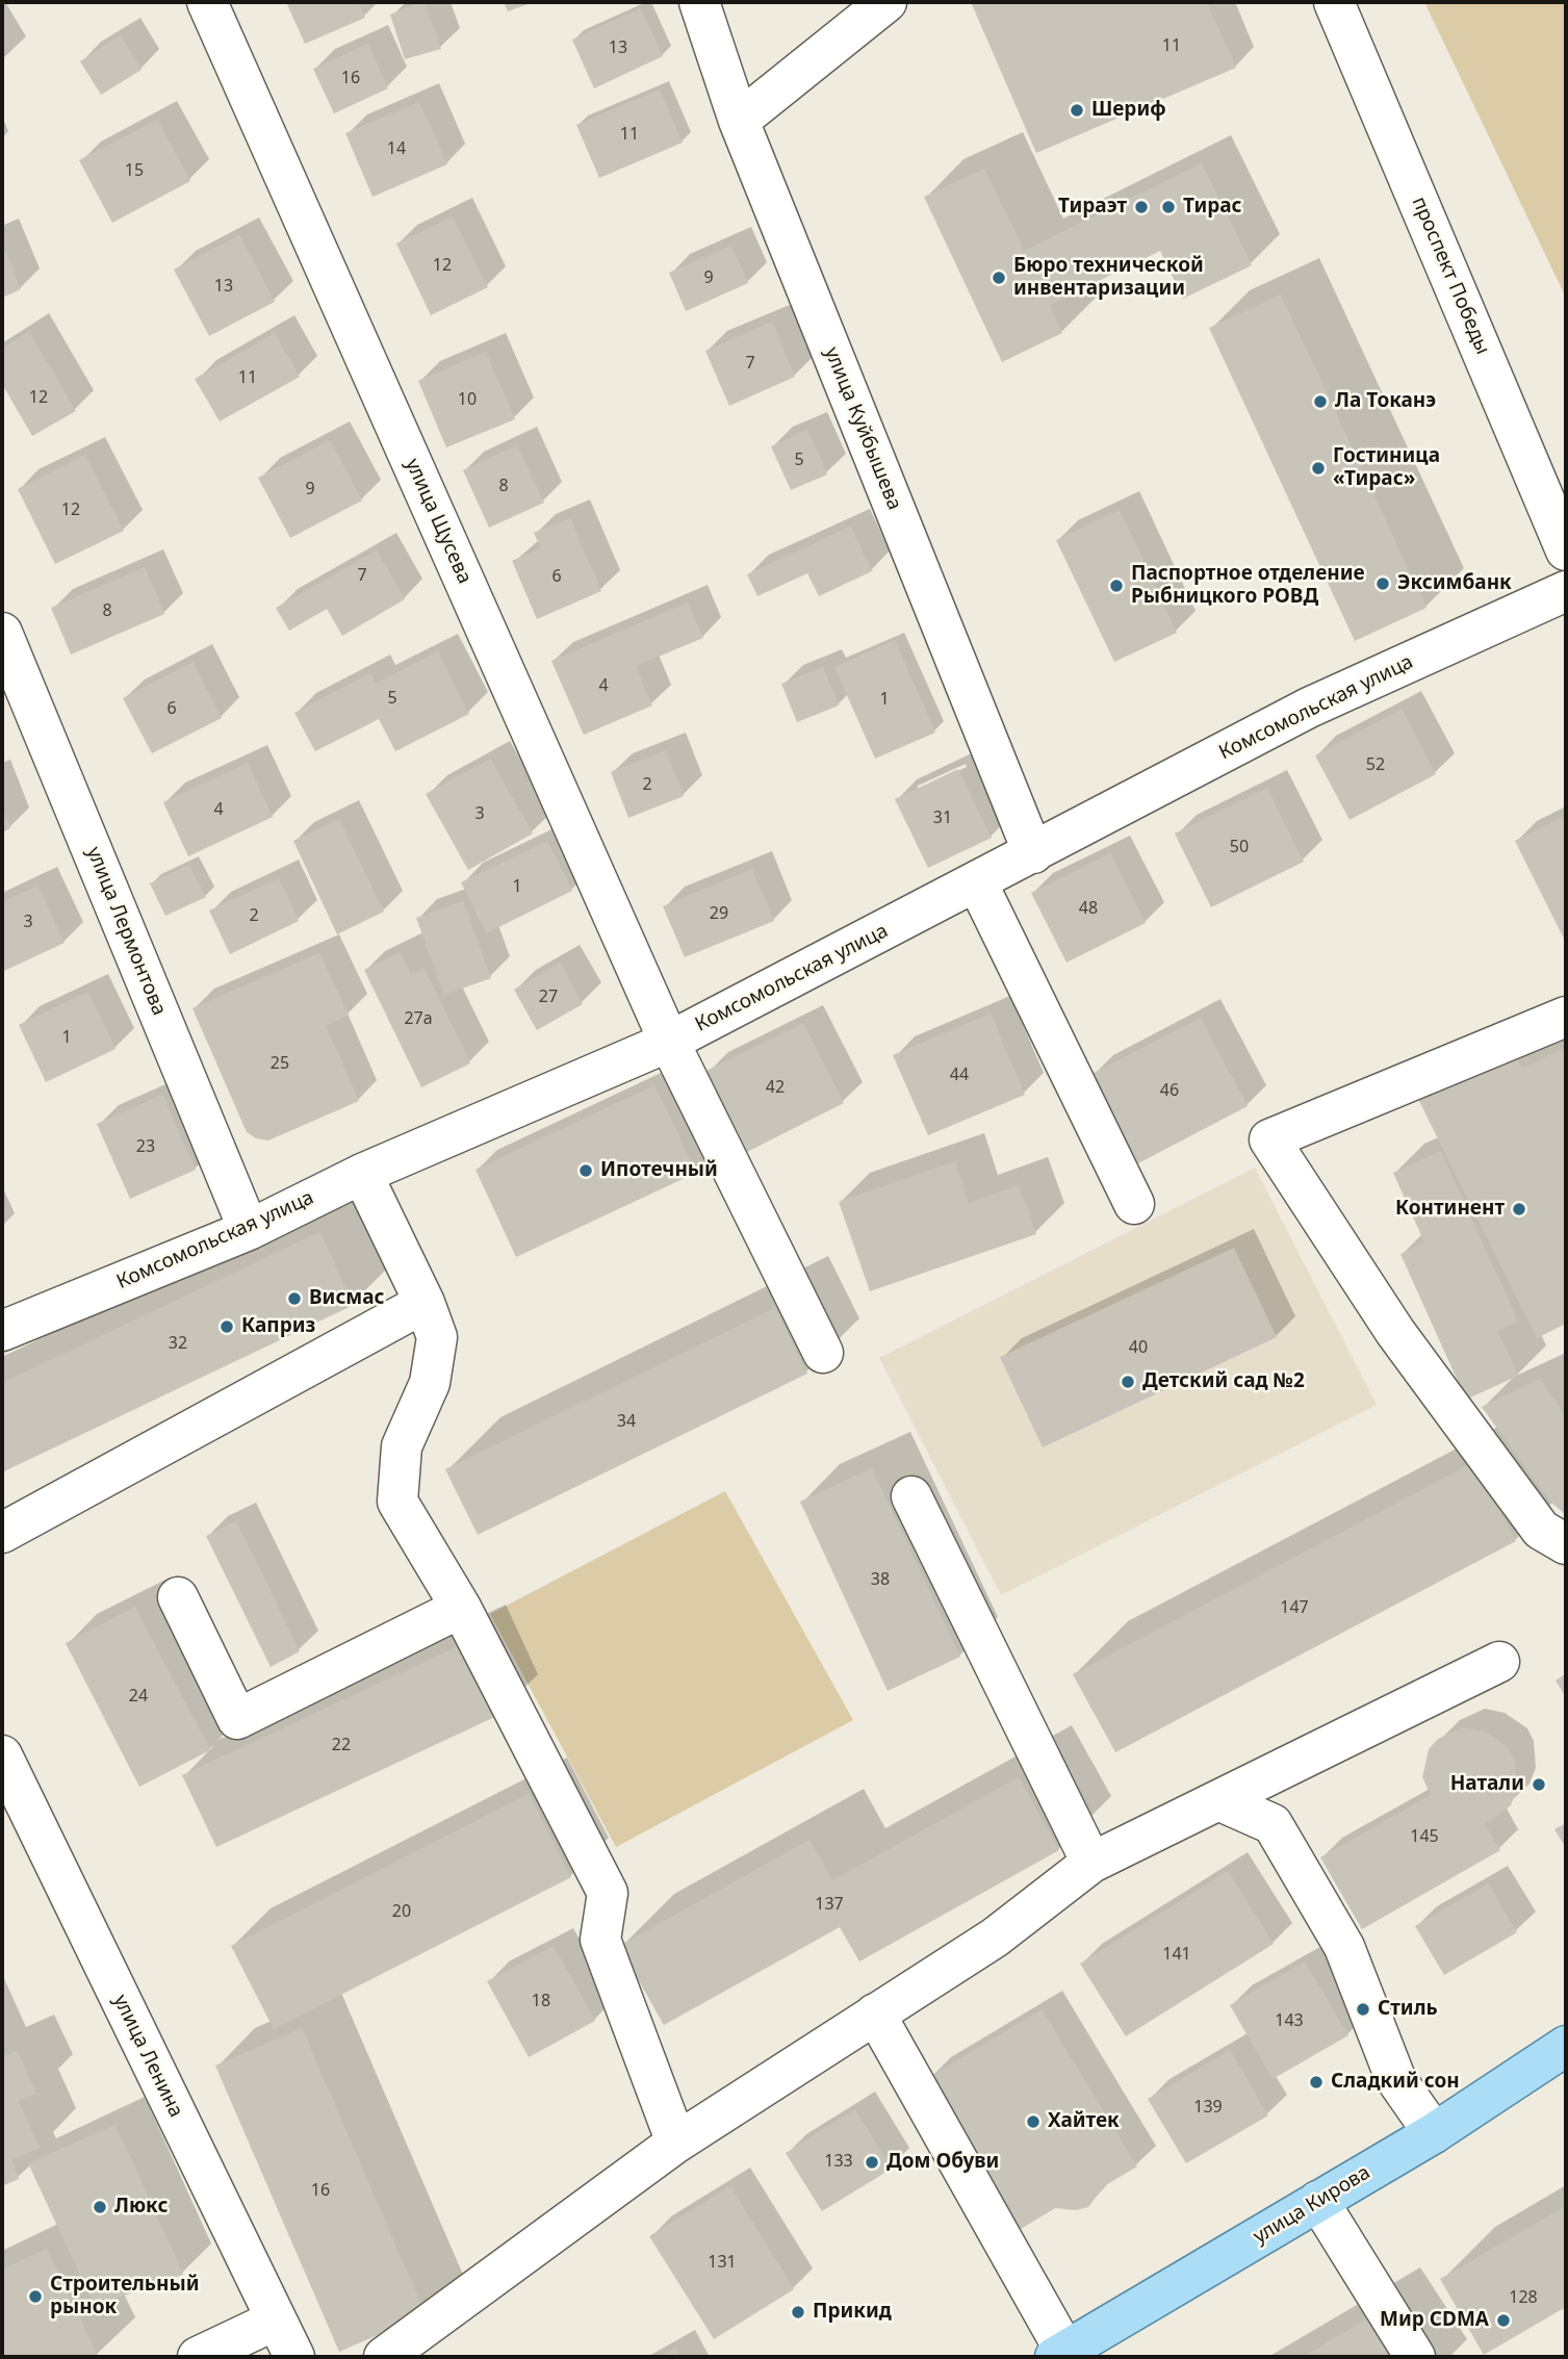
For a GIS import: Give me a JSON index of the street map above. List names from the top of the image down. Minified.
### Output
{"streets":{"main road":["улица Кирова"],"street":["проспект Победы","улица Куйбышева","улица Щусева","Комсомольская улица","улица Лермонтова","улица Ленина"]},"crossings":[["улица Куйбышева","Комсомольская улица"],["улица Щусева","Комсомольская улица"],["Комсомольская улица","улица Лермонтова"]],"places":["Шериф","Тираэт","Тирас","Бюро технической инвентаризации","Ла Токанэ","Гостиница «Тирас»","Эксимбанк","Паспортное отделение Рыбницкого РОВД","Ипотечный","Континент","Висмас","Каприз","Детский сад №2","Натали","Стиль","Сладкий сон","Хайтек","Дом Обуви","Люкс","Строительный рынок","Прикид","Мир CDMA"],"house_numbers":["11","13","16","11","14","15","12","9","13","7","11","12","10","5","8","9","12","7","6","8","4","5","1","6","52","2","4","3","31","50","1","48","29","2","3","27","27а","1","25","44","42","46","23","32","40","34","38","147","24","22","145","137","20","141","18","143","139","133","16","131","128"]}
